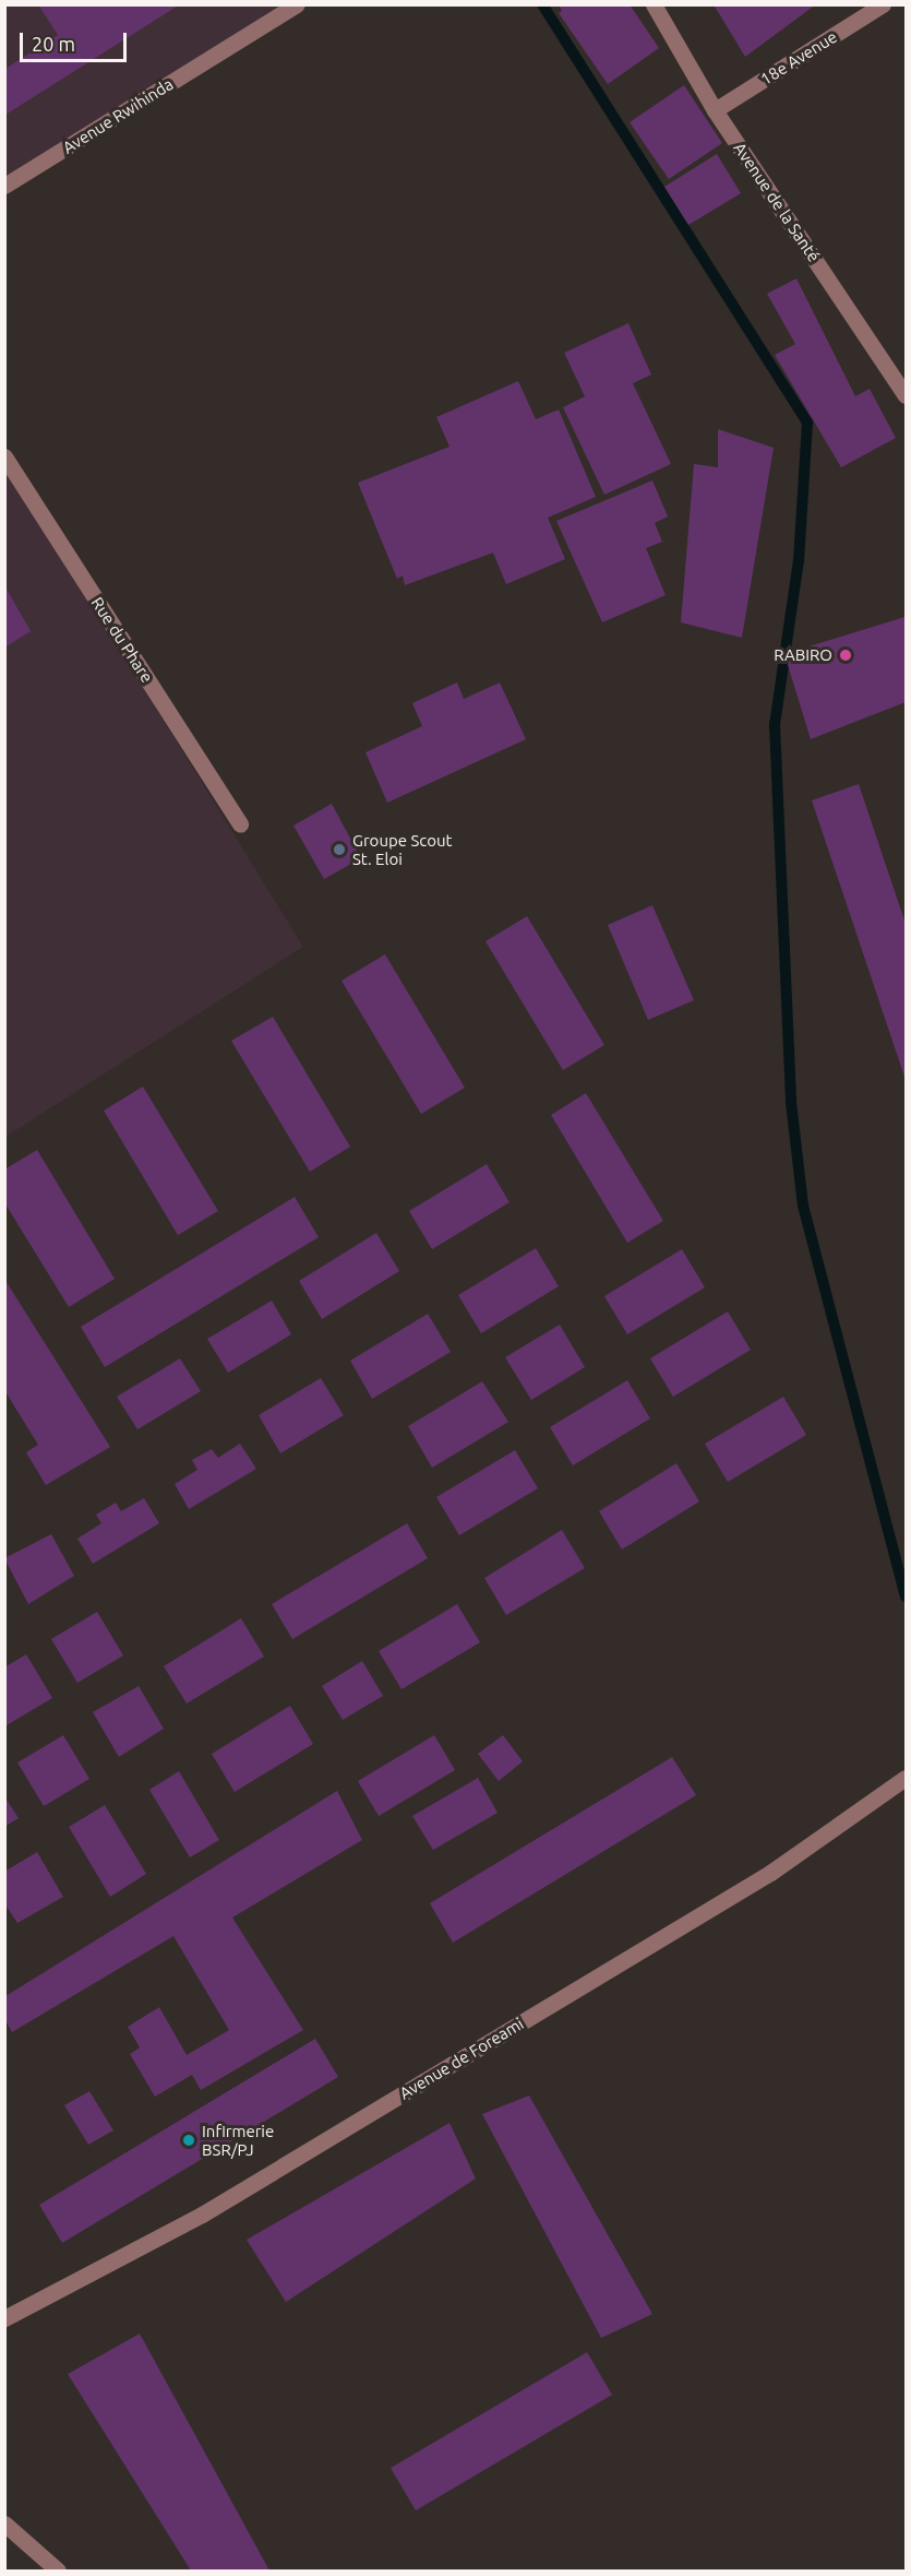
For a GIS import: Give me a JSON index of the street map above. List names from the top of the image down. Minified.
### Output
{"streets":{"street":["18e Avenue","Avenue Rwihinda","Avenue de la Santé","Rue du Phare","Avenue de Foreami"]},"crossings":[["18e Avenue","Avenue de la Santé"]],"places":["RABIRO","Groupe Scout St. Eloi","Infirmerie BSR/PJ"],"scale_bar":"20 m"}
